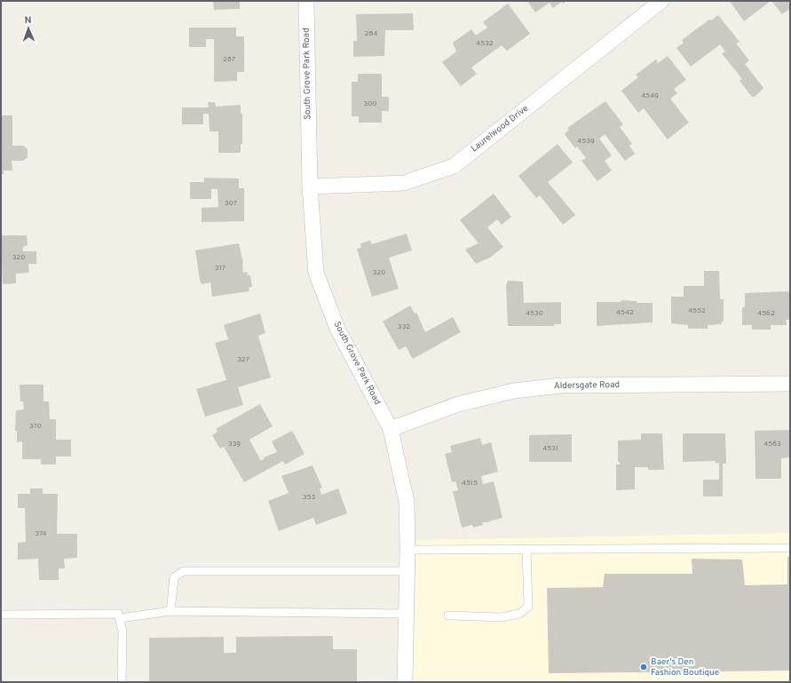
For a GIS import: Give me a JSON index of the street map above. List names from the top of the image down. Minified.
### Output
{"streets":{"street":["South Grove Park Road","Laurelwood Drive","Aldersgate Road"]},"crossings":[["South Grove Park Road","Laurelwood Drive"],["South Grove Park Road","Aldersgate Road"]],"places":["Baer's Den Fashion Boutique"],"house_numbers":["284","4532","287","4549","300","4539","307","320","317","320","4552","4542","4530","4562","332","327","370","339","4563","4531","4515","353","374"],"north":"top"}
